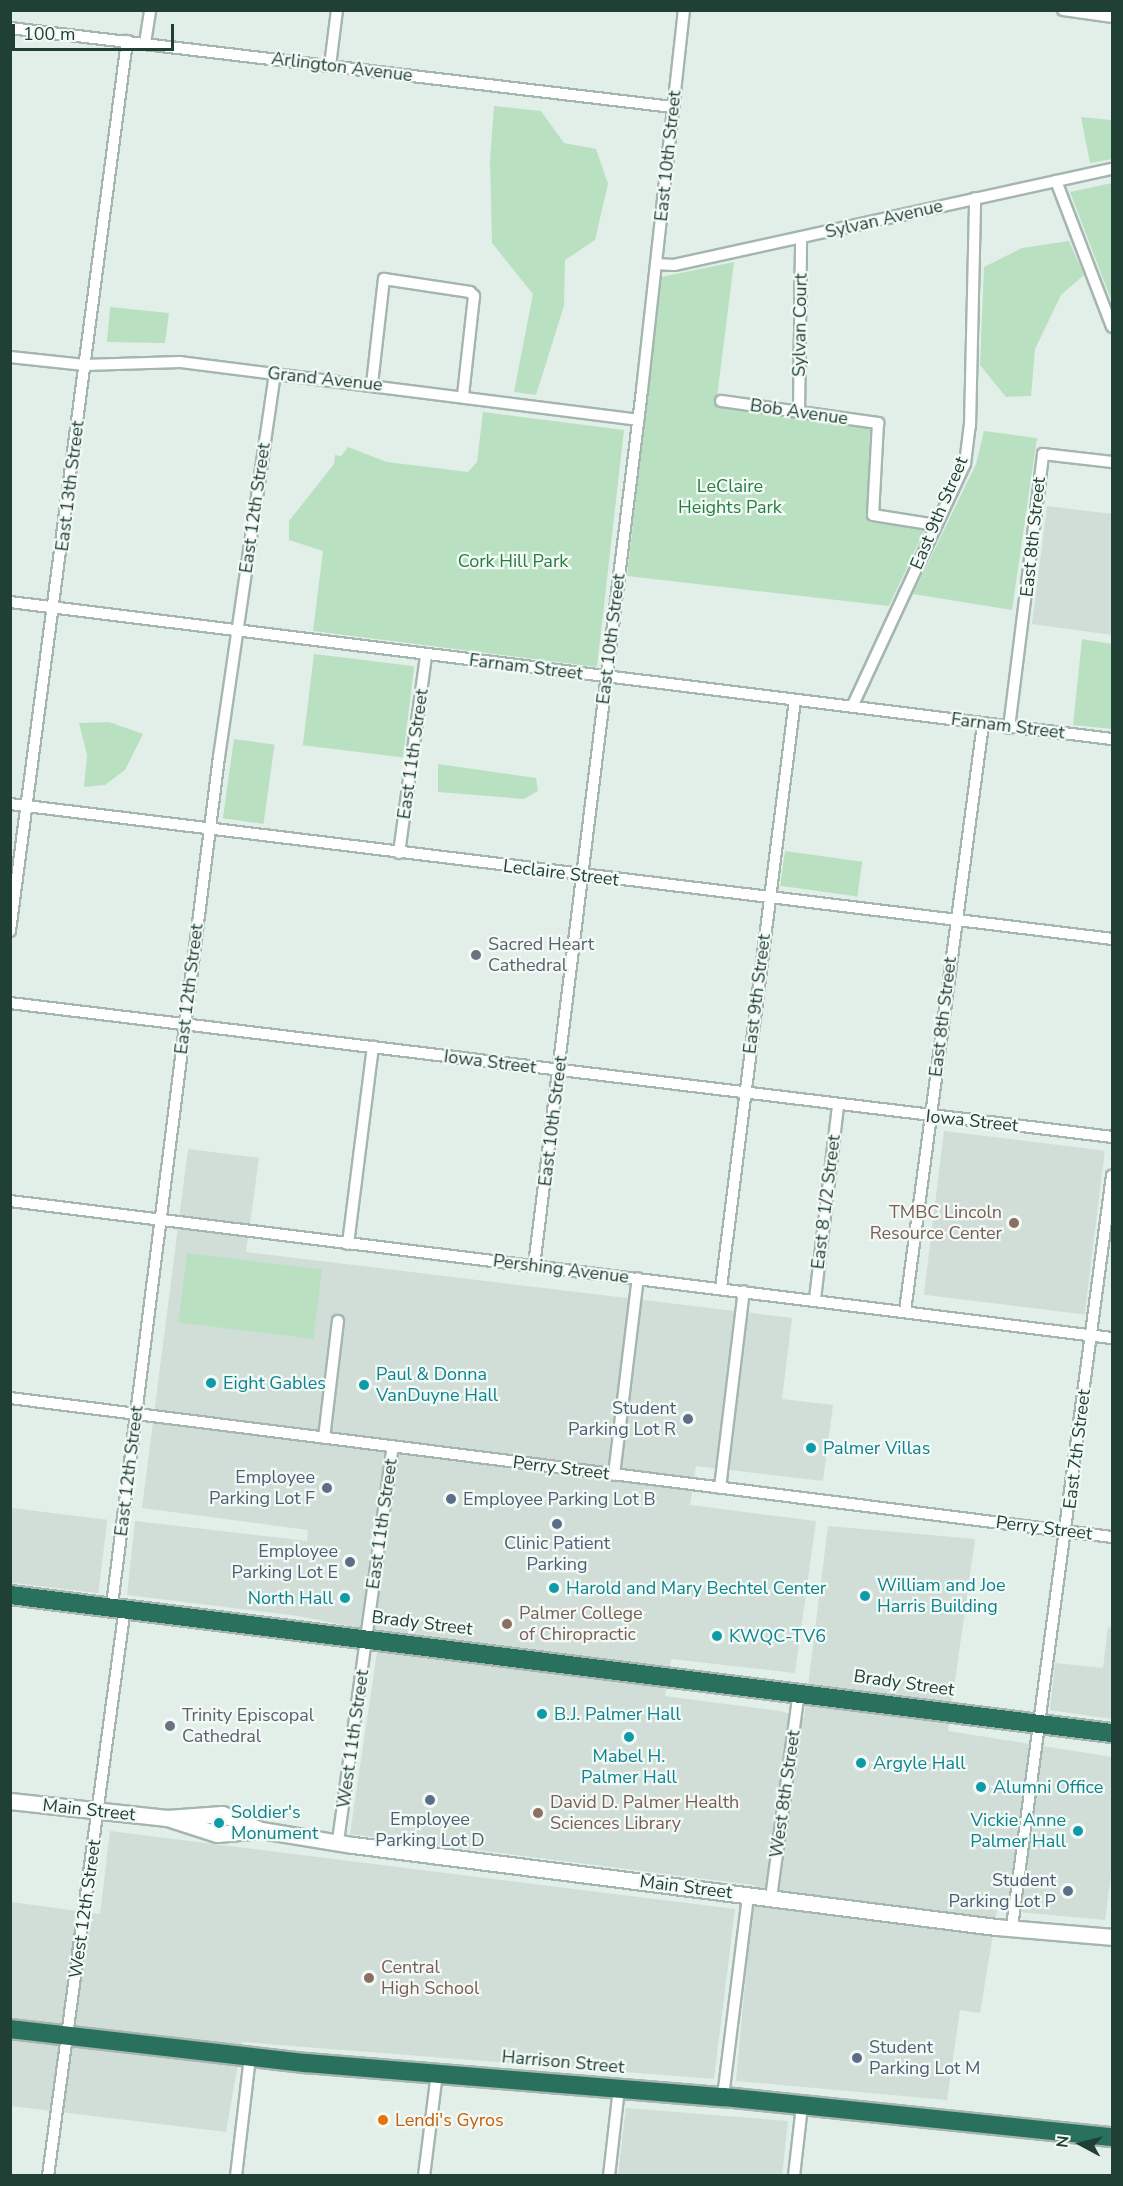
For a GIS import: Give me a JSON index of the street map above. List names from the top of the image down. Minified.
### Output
{"streets":{"highway":["Brady Street","Harrison Street"],"street":["Arlington Avenue","East 10th Street","Sylvan Avenue","Sylvan Court","Grand Avenue","Bob Avenue","East 13th Street","East 12th Street","East 9th Street","East 8th Street","Farnam Street","East 11th Street","Leclaire Street","Iowa Street","East 8 1/2 Street","Pershing Avenue","East 7th Street","Perry Street","West 11th Street","West 8th Street","Main Street","West 12th Street"]},"crossings":[["Arlington Avenue","East 10th Street"],["Arlington Avenue","East 13th Street"],["East 10th Street","Sylvan Avenue"],["East 10th Street","Grand Avenue"],["East 10th Street","Farnam Street"],["East 10th Street","Leclaire Street"],["East 10th Street","Iowa Street"],["East 10th Street","Pershing Avenue"],["Sylvan Avenue","Sylvan Court"],["Sylvan Avenue","East 9th Street"],["Sylvan Court","Bob Avenue"],["Grand Avenue","East 13th Street"],["Grand Avenue","East 12th Street"],["Bob Avenue","East 9th Street"],["East 13th Street","Farnam Street"],["East 13th Street","Leclaire Street"],["East 12th Street","Farnam Street"],["East 12th Street","Leclaire Street"],["East 12th Street","Iowa Street"],["East 12th Street","Pershing Avenue"],["East 12th Street","Perry Street"],["East 12th Street","Brady Street"],["East 12th Street","West 12th Street"],["East 9th Street","Farnam Street"],["East 9th Street","Leclaire Street"],["East 9th Street","Iowa Street"],["East 9th Street","Pershing Avenue"],["East 8th Street","Farnam Street"],["East 8th Street","Leclaire Street"],["East 8th Street","Iowa Street"],["East 8th Street","Pershing Avenue"],["Farnam Street","East 11th Street"],["East 11th Street","Leclaire Street"],["East 11th Street","Perry Street"],["East 11th Street","Brady Street"],["East 11th Street","West 11th Street"],["Iowa Street","East 8 1/2 Street"],["East 8 1/2 Street","Pershing Avenue"],["Pershing Avenue","East 7th Street"],["East 7th Street","Perry Street"],["East 7th Street","Brady Street"],["East 7th Street","Main Street"],["Brady Street","West 11th Street"],["Brady Street","West 8th Street"],["Brady Street","West 12th Street"],["West 11th Street","Main Street"],["West 8th Street","Main Street"],["Main Street","West 12th Street"],["West 12th Street","Harrison Street"]],"parks":["LeClaire Heights Park","Cork Hill Park"],"places":["Sacred Heart Cathedral","TMBC Lincoln Resource Center","Eight Gables","Paul & Donna VanDuyne Hall","Student Parking Lot R","Palmer Villas","Employee Parking Lot F","Employee Parking Lot B","Clinic Patient Parking","Employee Parking Lot E","Harold and Mary Bechtel Center","William and Joe Harris Building","North Hall","Palmer College of Chiropractic","KWQC-TV6","B.J. Palmer Hall","Trinity Episcopal Cathedral","Mabel H. Palmer Hall","Argyle Hall","Alumni Office","Employee Parking Lot D","David D. Palmer Health Sciences Library","Soldier's Monument","Vickie Anne Palmer Hall","Student Parking Lot P","Central High School","Student Parking Lot M","Lendi's Gyros"],"scale_bar":"100 m","north":"left"}
